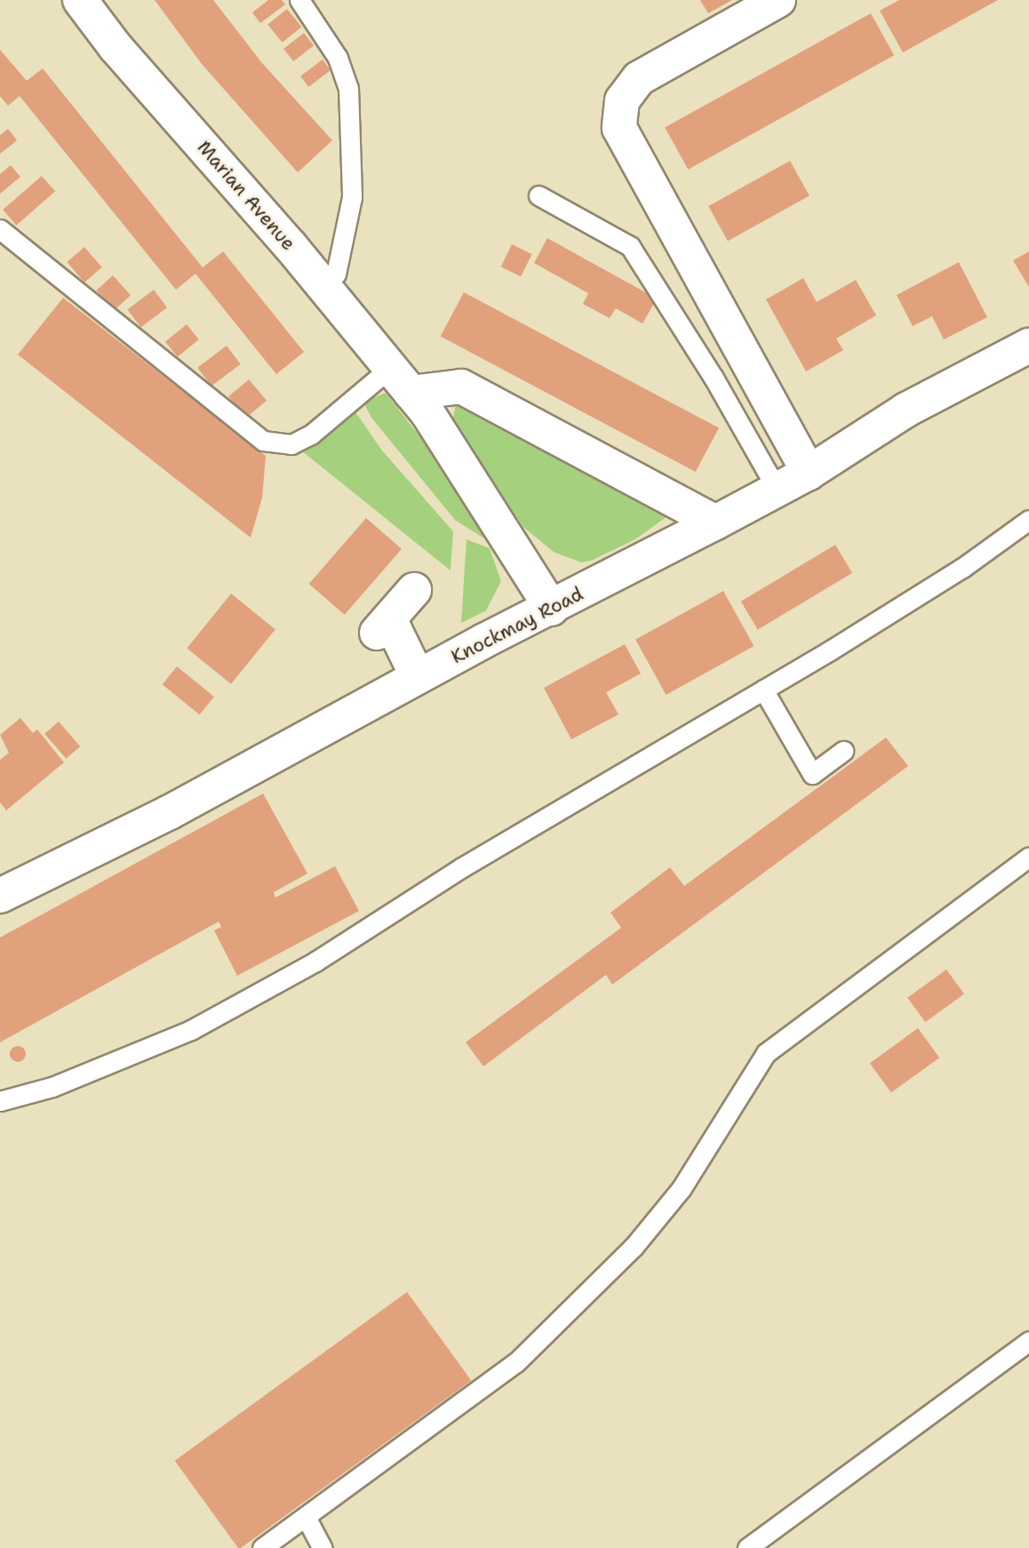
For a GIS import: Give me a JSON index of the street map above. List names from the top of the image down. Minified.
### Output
{"streets":{"street":["Marian Avenue","Knockmay Road"]},"crossings":[["Marian Avenue","Knockmay Road"]]}
